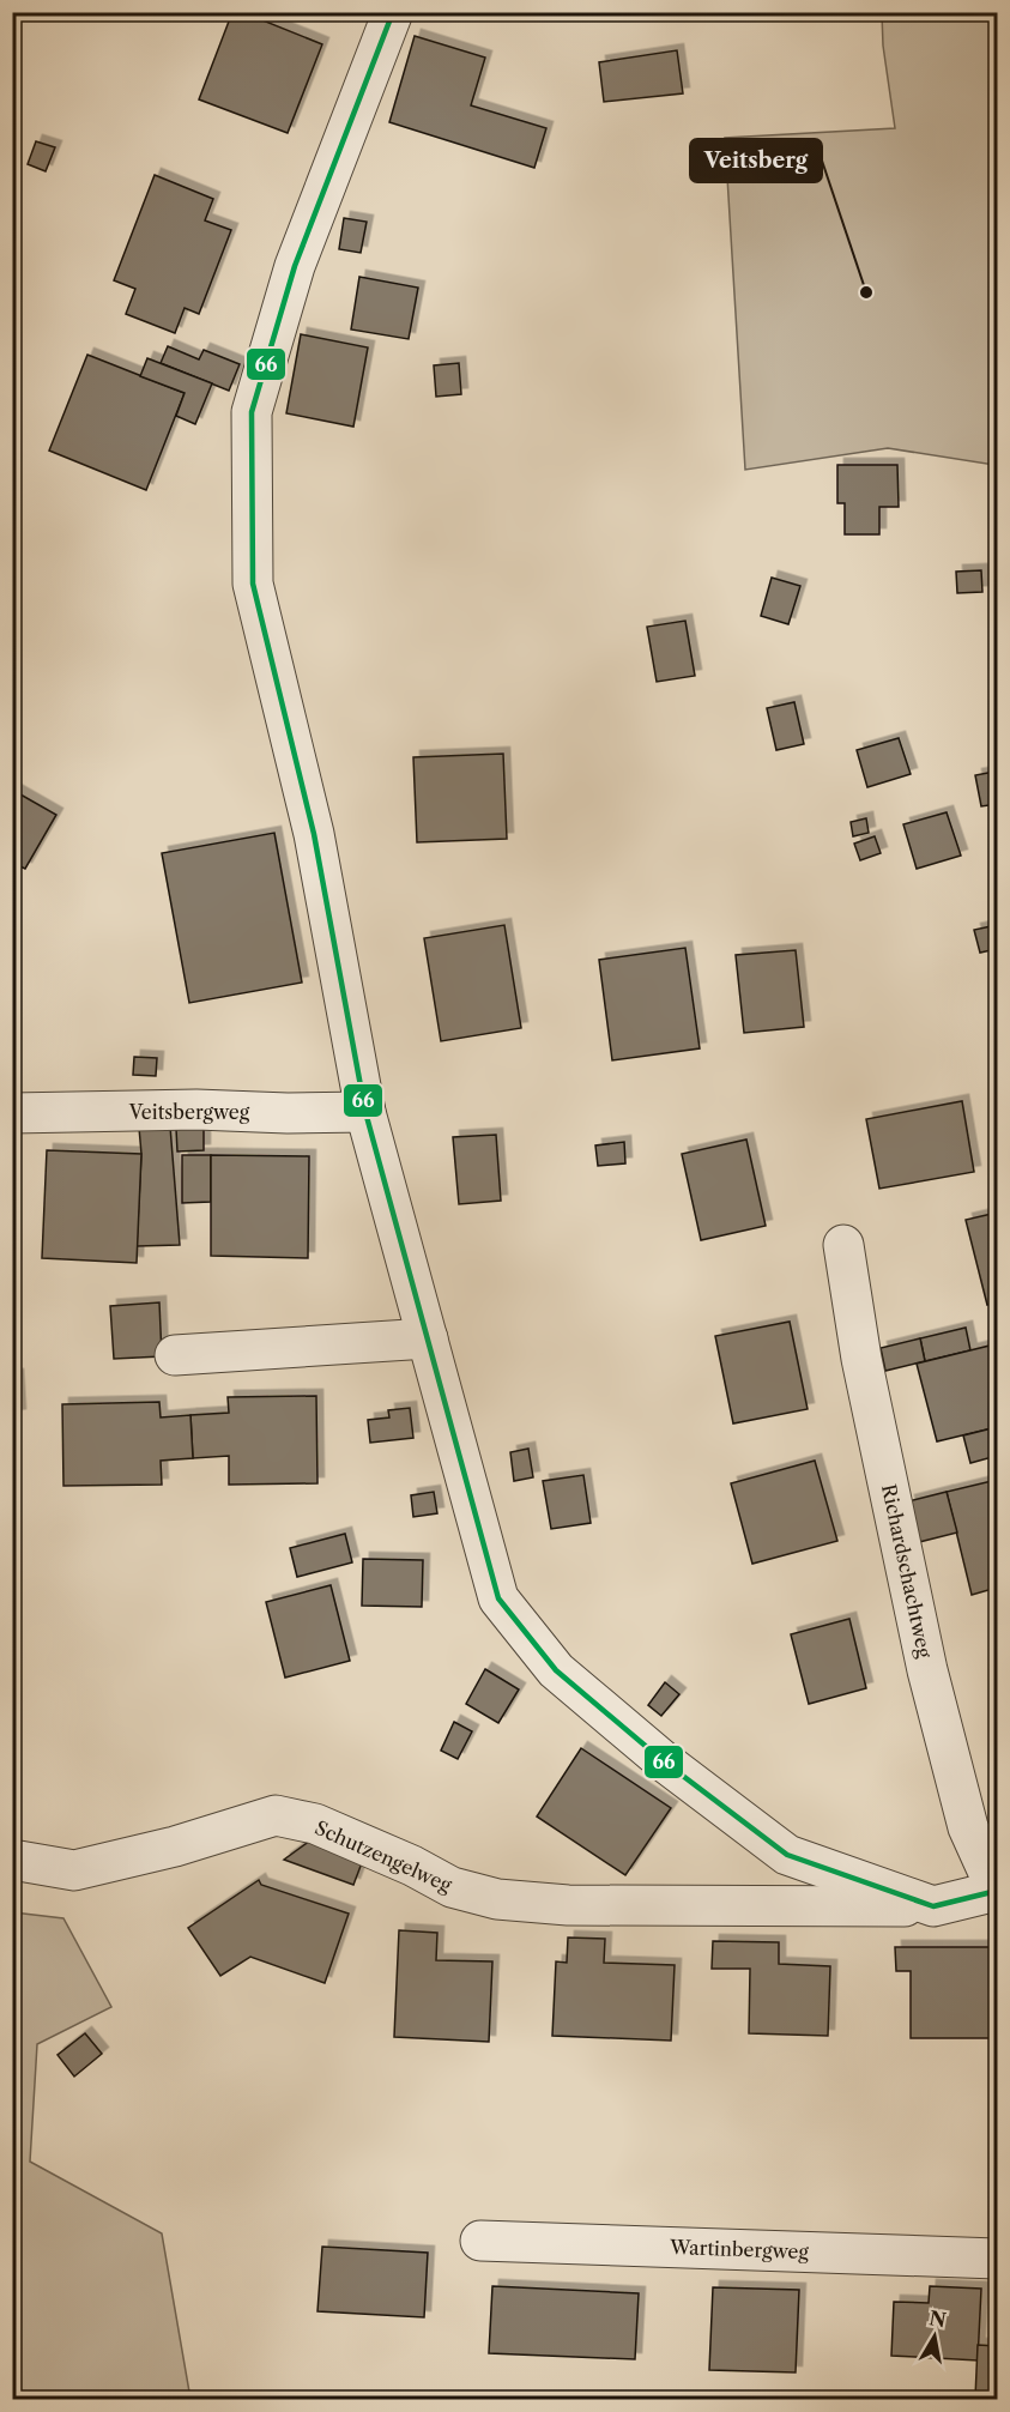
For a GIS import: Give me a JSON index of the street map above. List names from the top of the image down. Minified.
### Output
{"streets":{"street":["Veitsbergweg","Richardschachtweg","Schutzengelweg","Wartinbergweg"]},"places":["Veitsberg"],"lines":["transit line 66"],"north":"top"}
